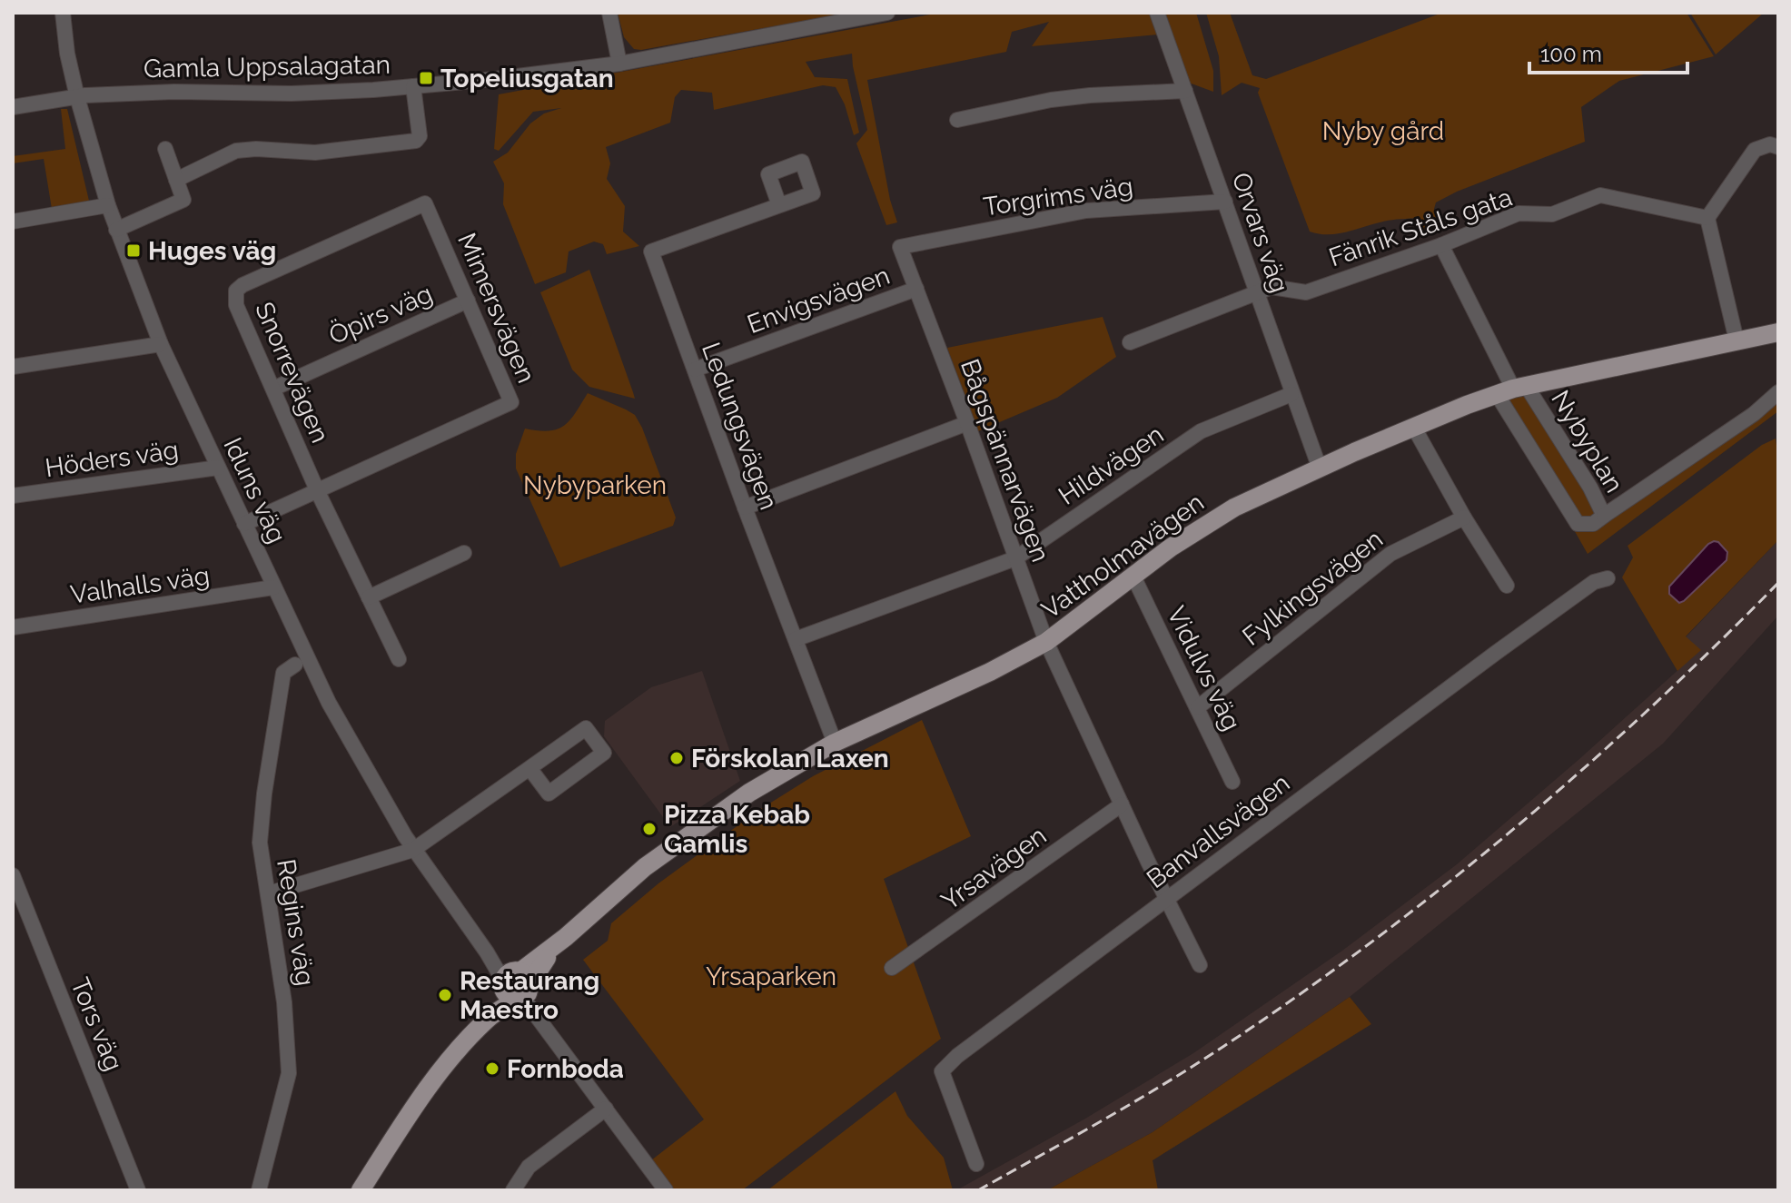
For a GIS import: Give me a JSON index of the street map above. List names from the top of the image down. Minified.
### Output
{"streets":{"main road":["Vattholmavägen"],"street":["Gamla Uppsalagatan","Torgrims väg","Fänrik Ståls gata","Orvars väg","Envigsvägen","Mimersvägen","Öpirs väg","Snorrevägen","Ledungsvägen","Nybyplan","Höders väg","Bågspännarvägen","Hildvägen","Iduns väg","Valhalls väg","Fylkingsvägen","Vidulvs väg","Banvallsvägen","Yrsavägen","Regins väg","Tors väg"]},"crossings":[["Gamla Uppsalagatan","Iduns väg"],["Torgrims väg","Orvars väg"],["Torgrims väg","Bågspännarvägen"],["Fänrik Ståls gata","Orvars väg"],["Orvars väg","Hildvägen"],["Orvars väg","Vattholmavägen"],["Envigsvägen","Ledungsvägen"],["Envigsvägen","Bågspännarvägen"],["Mimersvägen","Öpirs väg"],["Mimersvägen","Snorrevägen"],["Mimersvägen","Iduns väg"],["Öpirs väg","Snorrevägen"],["Ledungsvägen","Hildvägen"],["Ledungsvägen","Vattholmavägen"],["Nybyplan","Vattholmavägen"],["Höders väg","Iduns väg"],["Bågspännarvägen","Hildvägen"],["Bågspännarvägen","Vattholmavägen"],["Bågspännarvägen","Banvallsvägen"],["Bågspännarvägen","Yrsavägen"],["Iduns väg","Vattholmavägen"],["Iduns väg","Valhalls väg"],["Vattholmavägen","Vidulvs väg"],["Fylkingsvägen","Vidulvs väg"]],"parks":["Nyby gård","Nybyparken","Yrsaparken"],"places":{"transit":["Topeliusgatan","Huges väg"],"other":["Förskolan Laxen","Pizza Kebab Gamlis","Restaurang Maestro","Fornboda"]},"scale_bar":"100 m"}
